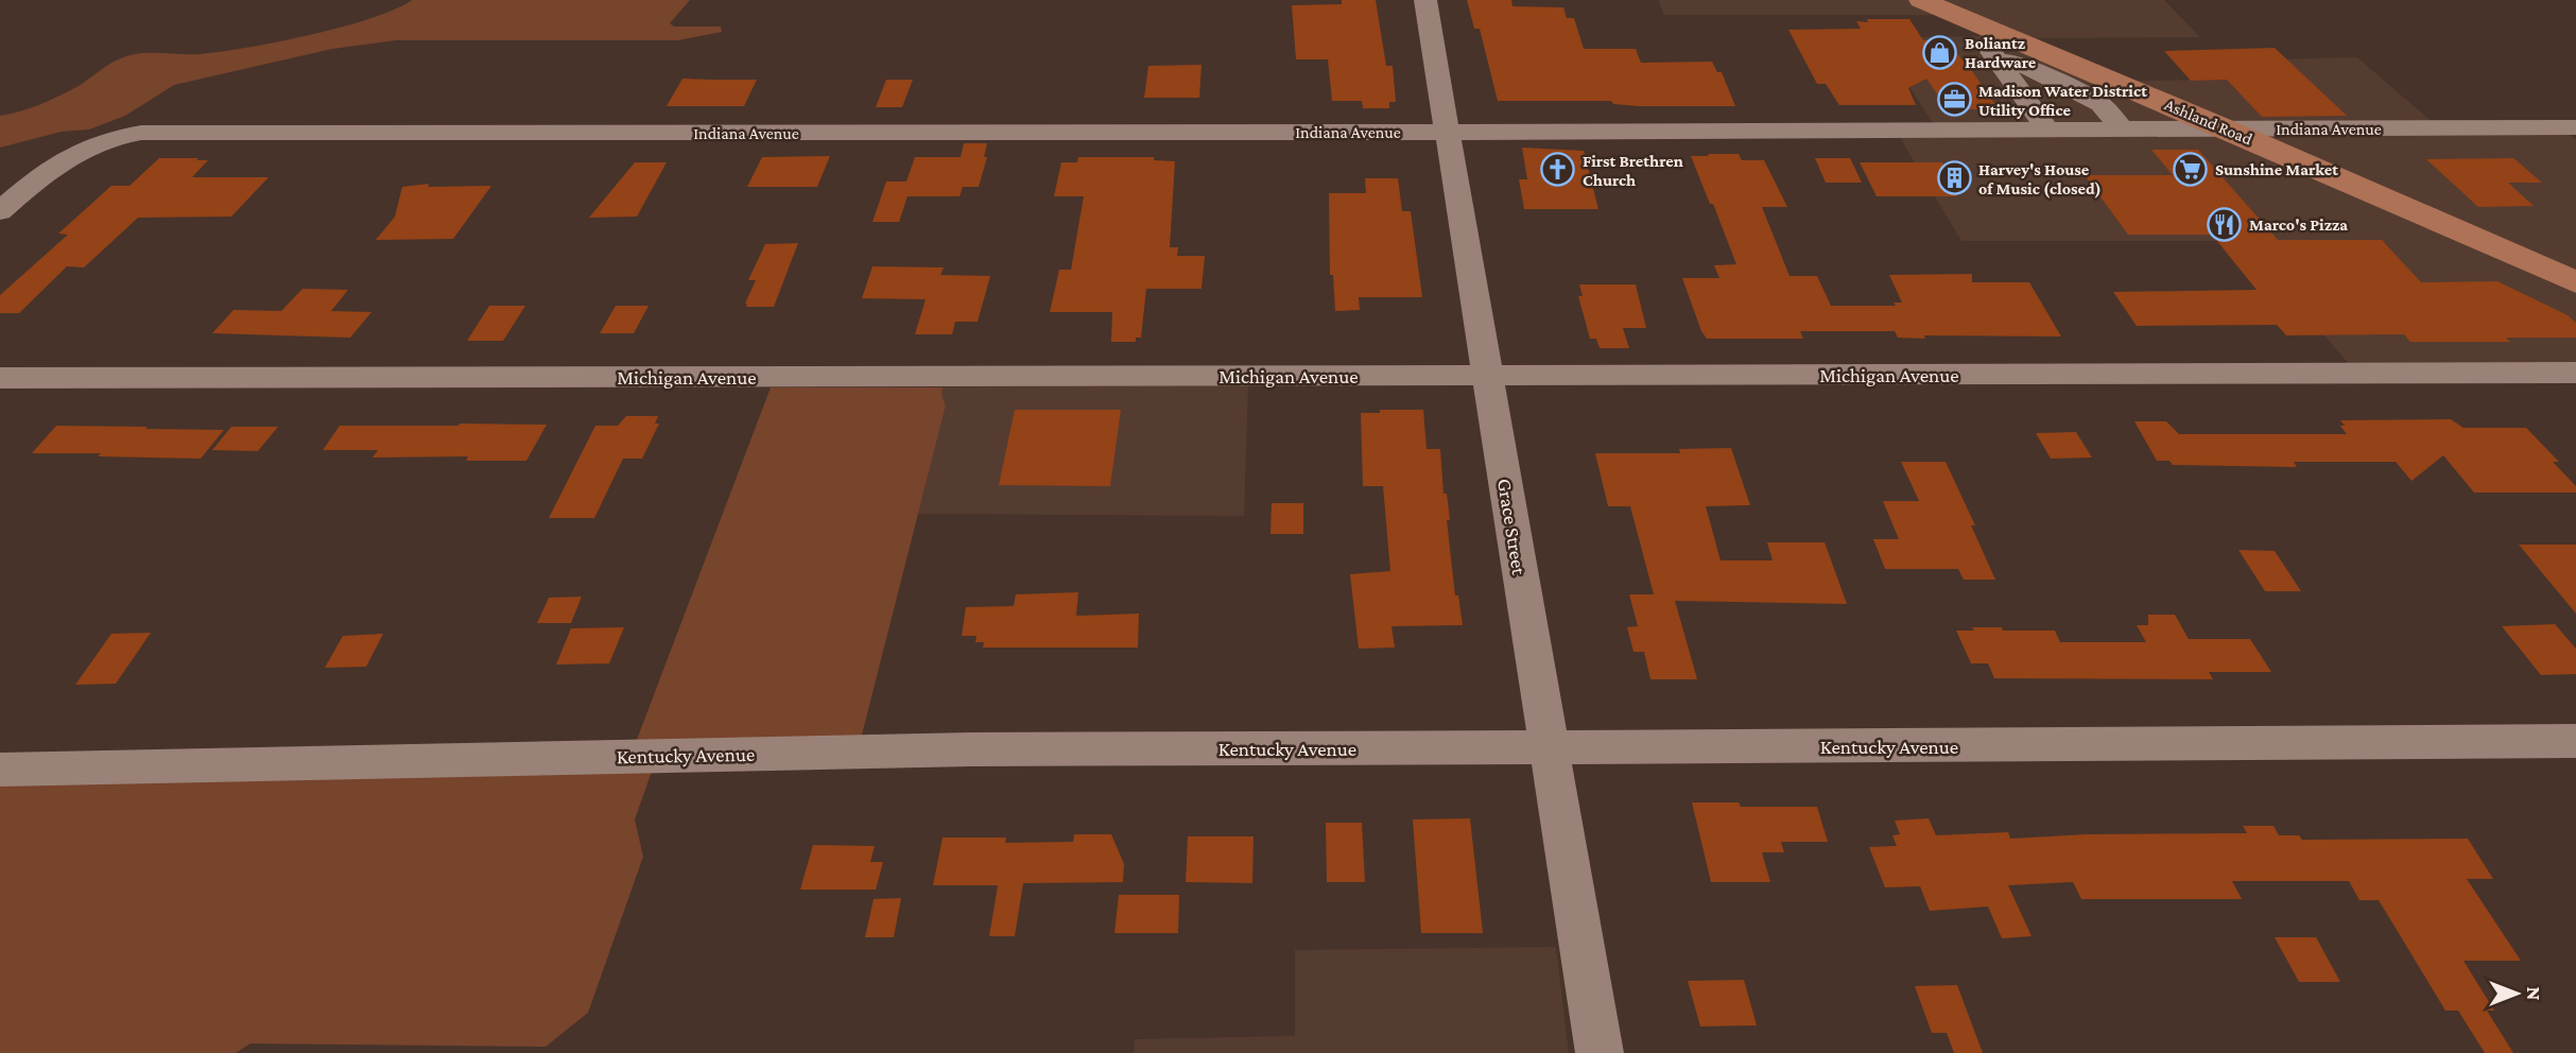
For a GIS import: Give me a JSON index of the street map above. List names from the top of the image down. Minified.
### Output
{"streets":{"main road":["Ashland Road"],"street":["Indiana Avenue","Michigan Avenue","Grace Street","Kentucky Avenue"]},"crossings":[["Ashland Road","Indiana Avenue"],["Indiana Avenue","Grace Street"],["Michigan Avenue","Grace Street"],["Grace Street","Kentucky Avenue"]],"places":{"shop":["Boliantz Hardware"],"office":["Madison Water District Utility Office"],"supermarket":["Sunshine Market"],"church":["First Brethren Church"],"building":["Harvey's House of Music (closed)"],"restaurant":["Marco's Pizza"]},"north":"right"}
